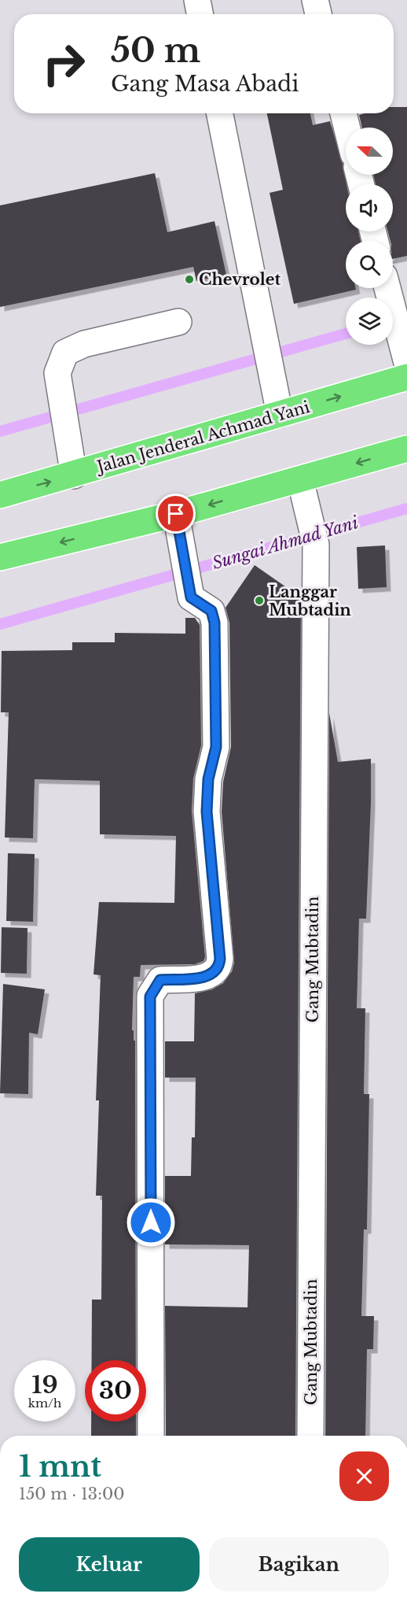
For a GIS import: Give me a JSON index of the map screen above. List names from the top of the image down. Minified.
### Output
{"streets":{"highway":["Jalan Jenderal Achmad Yani"],"street":["Gang Mubtadin"]},"water":["Sungai Ahmad Yani"],"places":["Chevrolet","Langgar Mubtadin"],"north":"left","page":{"turn":["50 m","Gang Masa Abadi"],"speed":"19 km/h","limit":"30","heading":["1 mnt","150 m · 13:00"],"buttons":["Keluar","Bagikan"]}}
